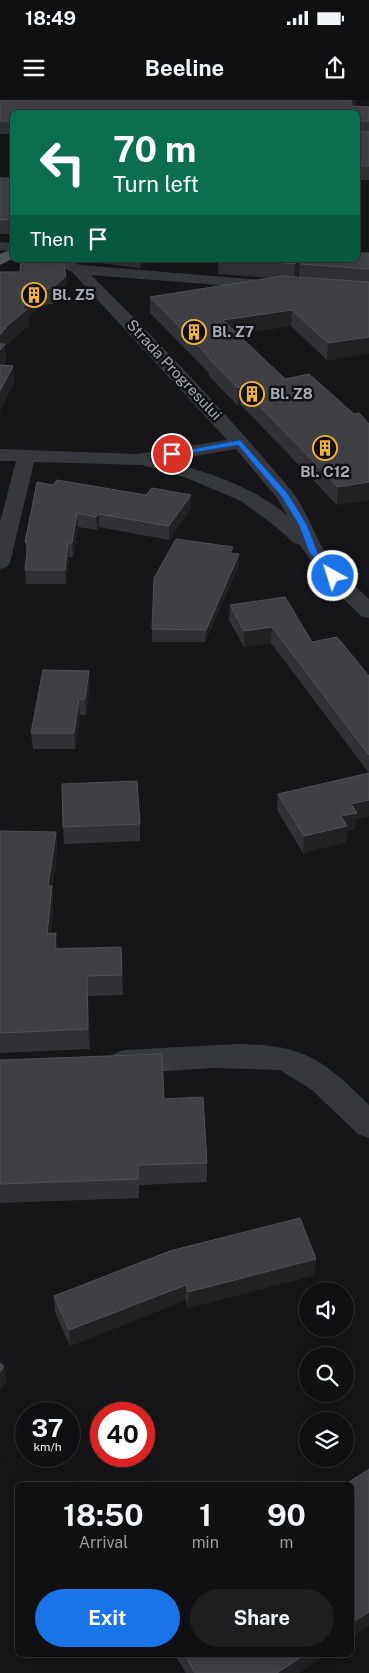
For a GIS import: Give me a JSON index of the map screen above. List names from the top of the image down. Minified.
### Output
{"streets":{"street":["Strada Progresului"]},"places":{"building":["Bl. Z5","Bl. Z7","Bl. Z8","Bl. C12"]},"page":{"status":"18:49","header":"Beeline","turn":["70 m","Turn left"],"then":"Then","speed":"37 km/h","limit":"40","eta":["18:50","Arrival","1","min","90","m"],"buttons":["Exit","Share"]}}
